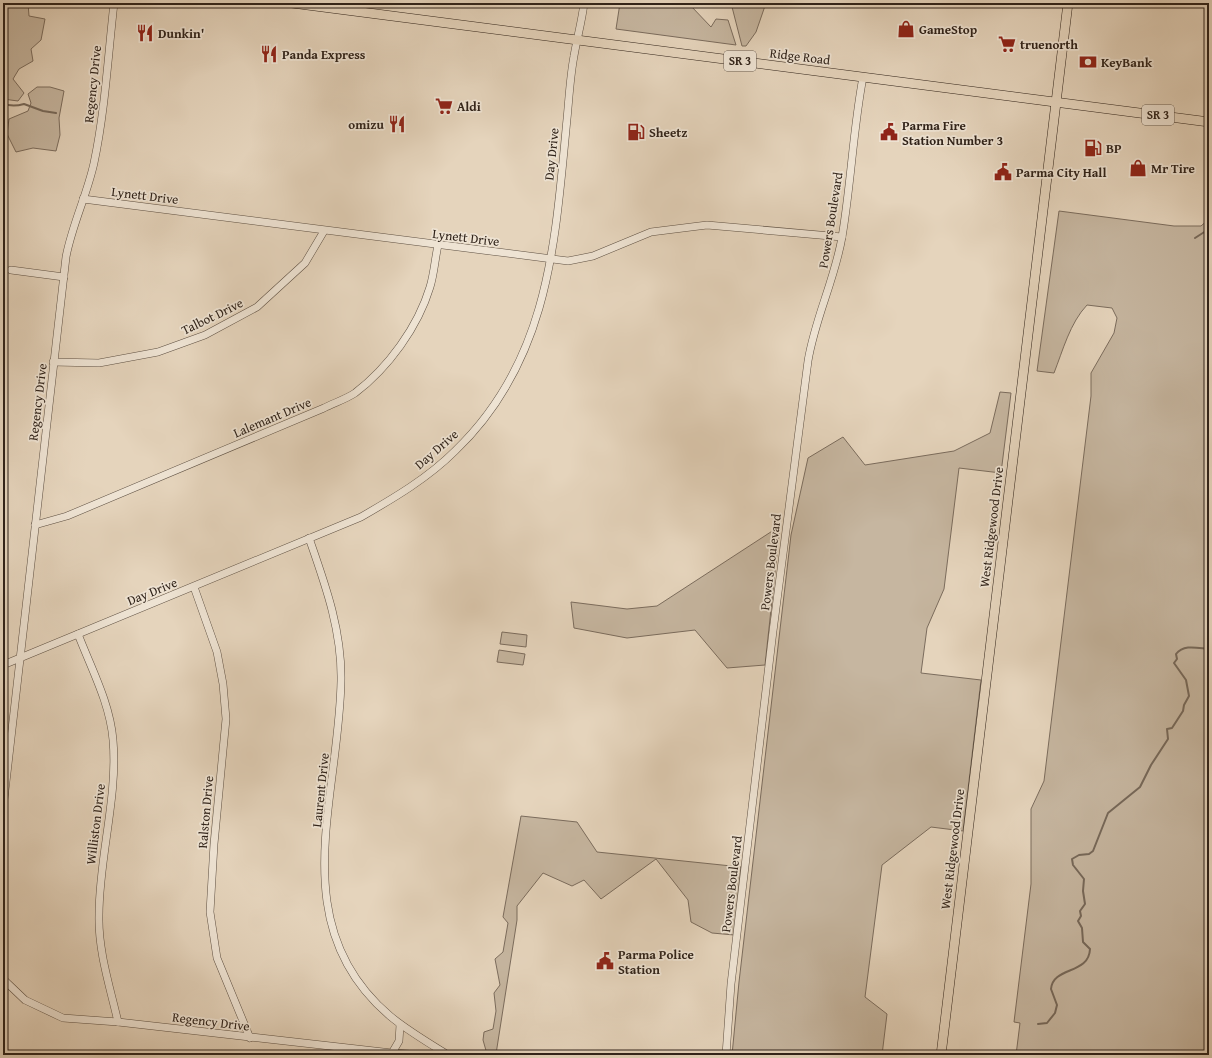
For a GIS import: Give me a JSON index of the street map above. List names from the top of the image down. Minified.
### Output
{"streets":{"main road":["Ridge Road","SR 3","West Ridgewood Drive"],"street":["Regency Drive","Day Drive","Lynett Drive","Powers Boulevard","Talbot Drive","Lalemant Drive","Laurent Drive","Ralston Drive","Williston Drive"]},"crossings":[["Ridge Road","Day Drive"],["Ridge Road","Powers Boulevard"],["Ridge Road","West Ridgewood Drive"],["Regency Drive","Day Drive"],["Regency Drive","Lynett Drive"],["Regency Drive","Talbot Drive"],["Regency Drive","Lalemant Drive"],["Regency Drive","Ralston Drive"],["Regency Drive","Williston Drive"],["Day Drive","Lynett Drive"],["Day Drive","Laurent Drive"],["Day Drive","Ralston Drive"],["Day Drive","Williston Drive"],["Lynett Drive","Powers Boulevard"],["Lynett Drive","Talbot Drive"],["Lynett Drive","Lalemant Drive"]],"places":{"shop":["GameStop","Mr Tire"],"restaurant":["Dunkin'","Panda Express","omizu"],"supermarket":["truenorth","Aldi"],"bank":["KeyBank"],"fuel station":["Sheetz","BP"],"public building":["Parma Fire Station Number 3","Parma City Hall","Parma Police Station"]}}
